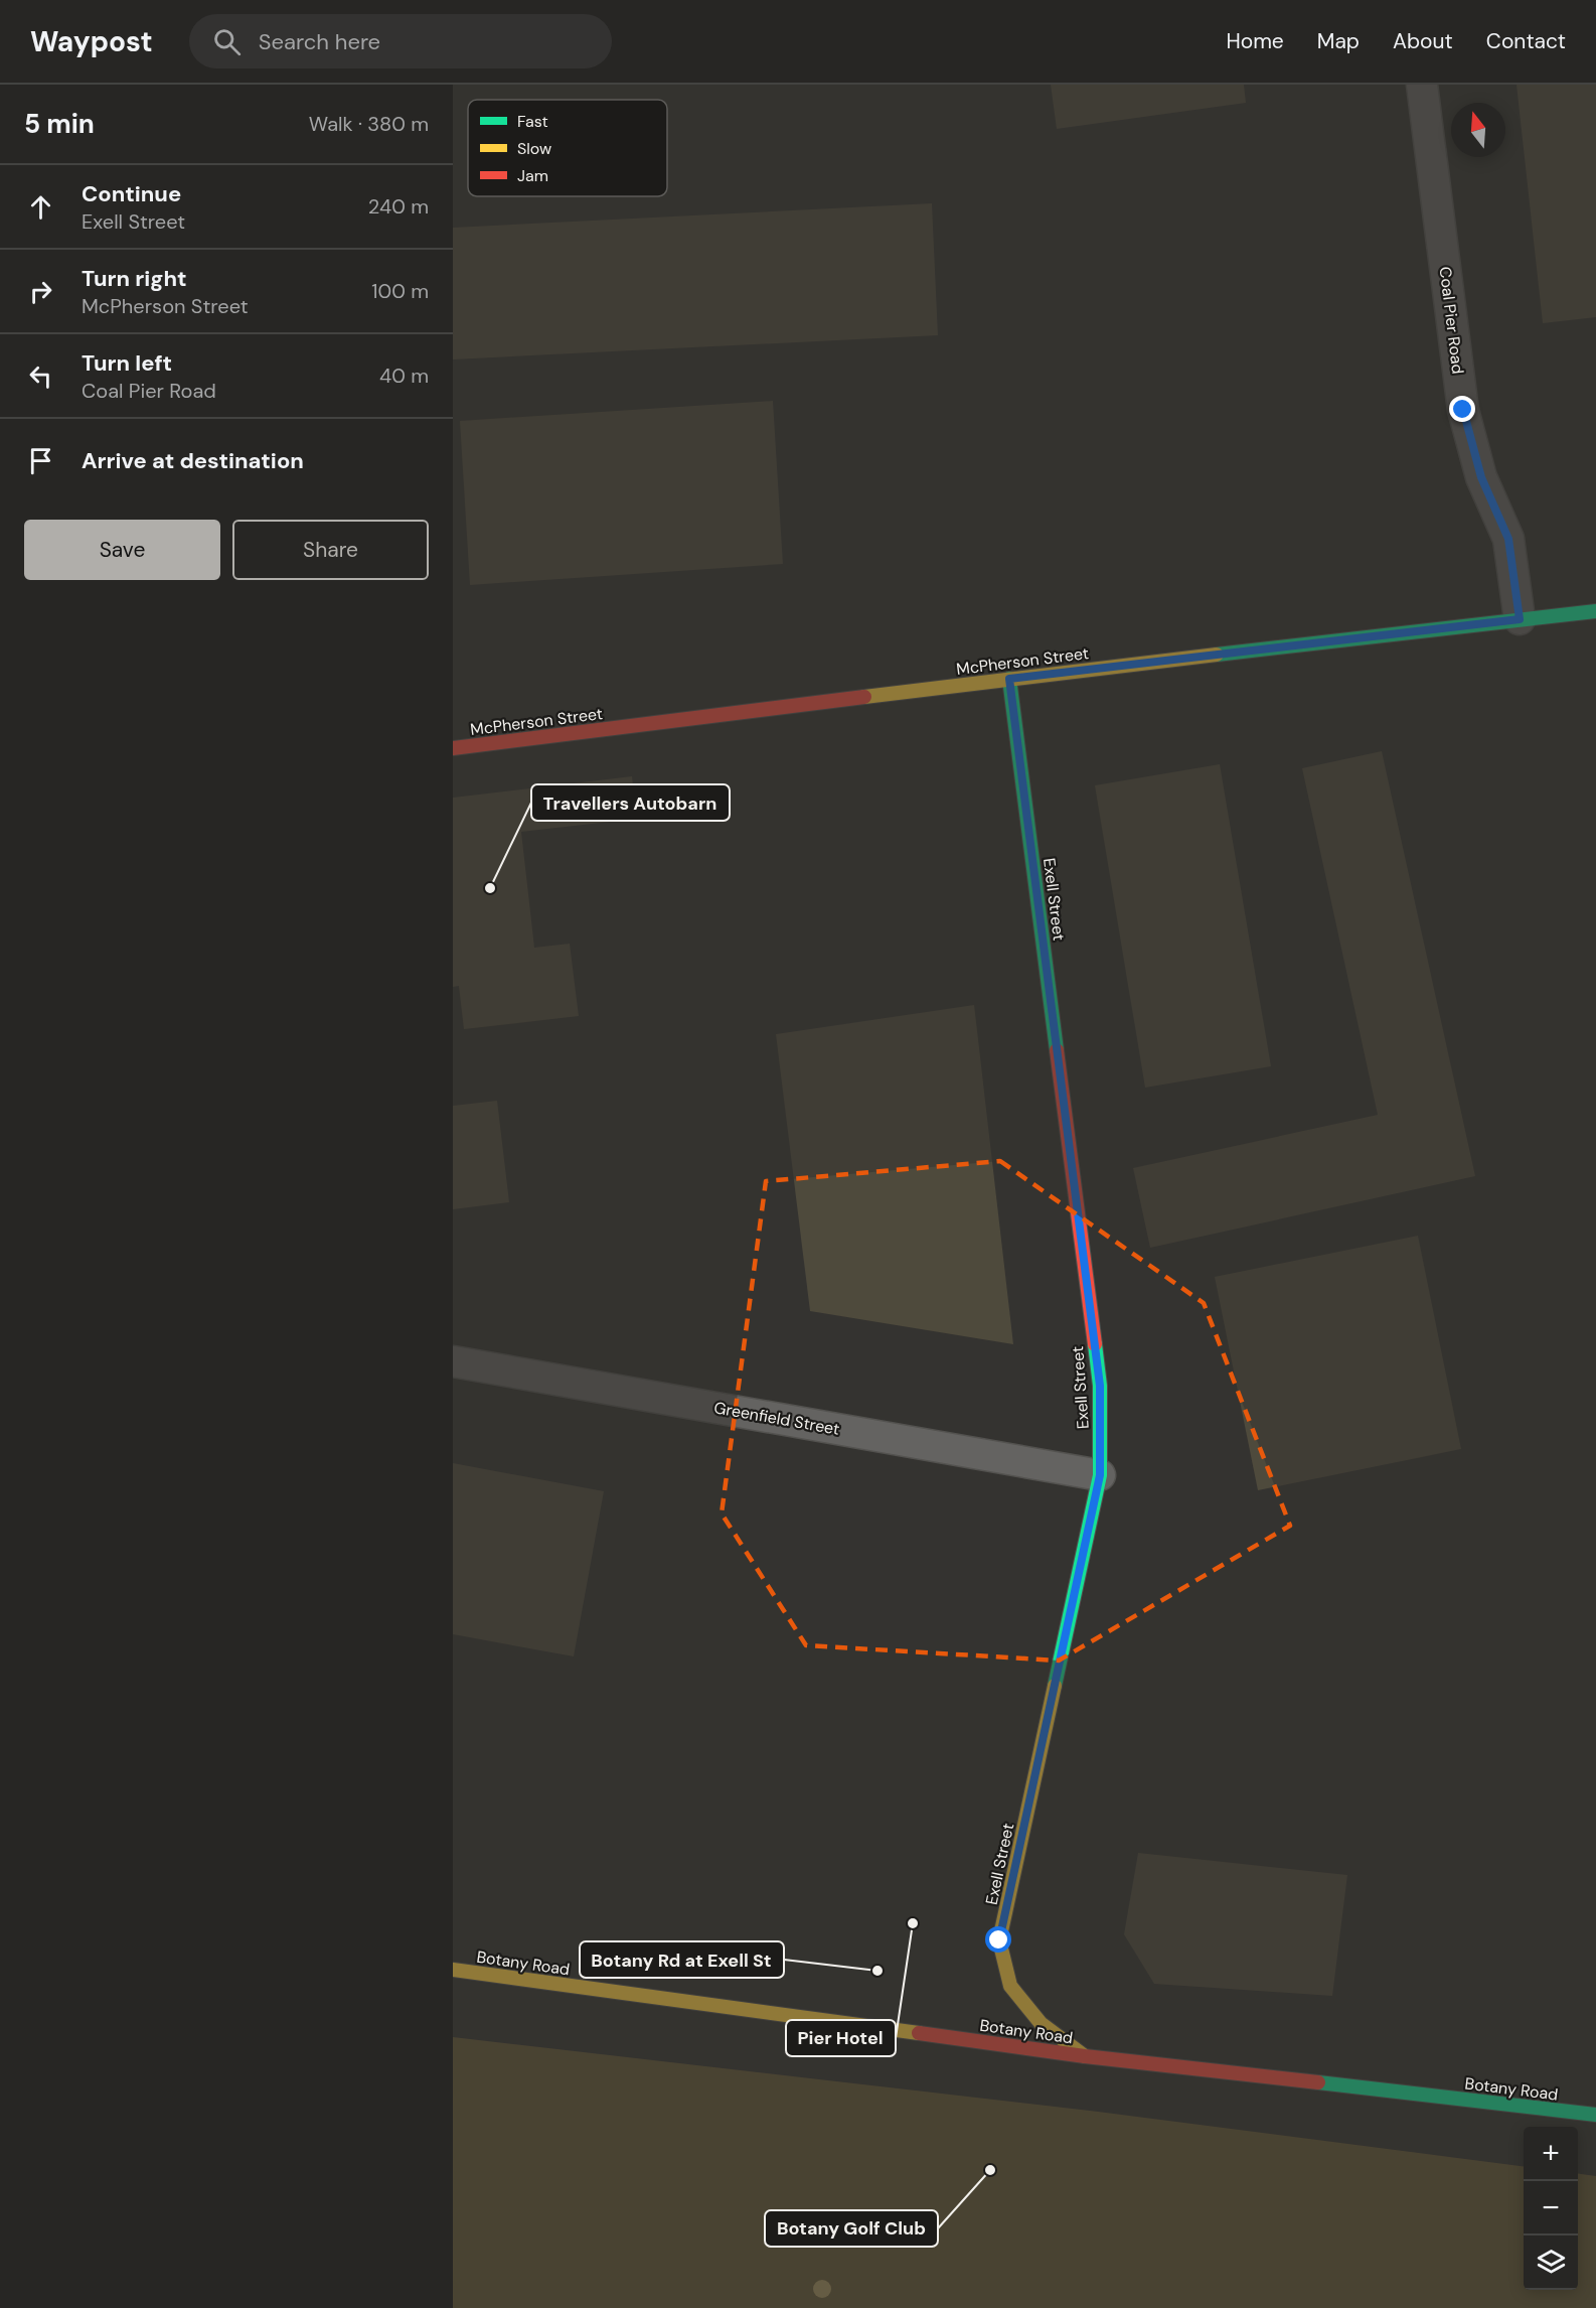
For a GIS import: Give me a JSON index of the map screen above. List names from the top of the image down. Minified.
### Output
{"streets":{"street":["Coal Pier Road","McPherson Street","Exell Street","Greenfield Street","Botany Road"]},"crossings":[["Coal Pier Road","McPherson Street"],["McPherson Street","Exell Street"],["Exell Street","Greenfield Street"],["Exell Street","Botany Road"]],"places":["Travellers Autobarn","Pier Hotel","Botany Rd at Exell St","Botany Golf Club"],"legend":["Fast","Slow","Jam"],"north":"top","page":{"header":"Waypost","search":"Search here","nav":["Home","Map","About","Contact"],"heading":["5 min","Walk · 380 m"],"list":[["Continue","Exell Street","240 m"],["Turn right","McPherson Street","100 m"],["Turn left","Coal Pier Road","40 m"],"Arrive at destination"],"buttons":["Save","Share"],"map_buttons":["+","−"]}}
